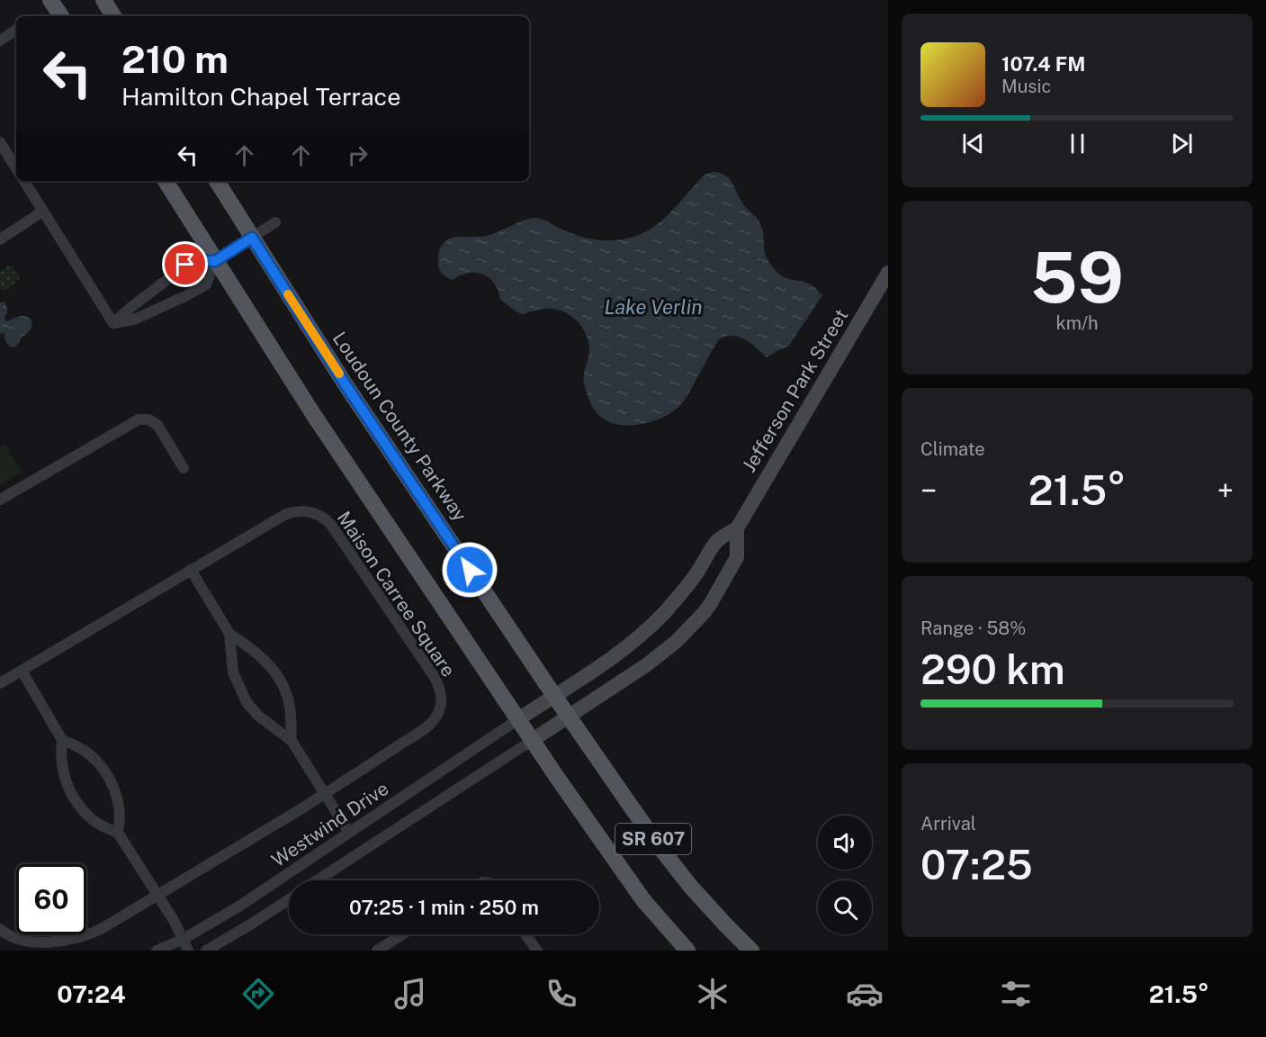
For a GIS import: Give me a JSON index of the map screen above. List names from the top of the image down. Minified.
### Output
{"streets":{"main road":["Loudoun County Parkway","SR 607"],"street":["Jefferson Park Street","Maison Carree Square","Westwind Drive"]},"crossings":[["Jefferson Park Street","Loudoun County Parkway"],["Jefferson Park Street","Westwind Drive"],["Jefferson Park Street","SR 607"],["Westwind Drive","SR 607"]],"water":["Lake Verlin"],"page":{"turn":["210 m","Hamilton Chapel Terrace"],"song":["107.4 FM","Music"],"tile":[["59","km/h"],"Climate",["Range · 58%","290 km"],["Arrival","07:25"]],"heat":["−","21.5°","+"],"limit":"60","trip":"07:25 · 1 min · 250 m","tabs":["07:24","21.5°"]}}
